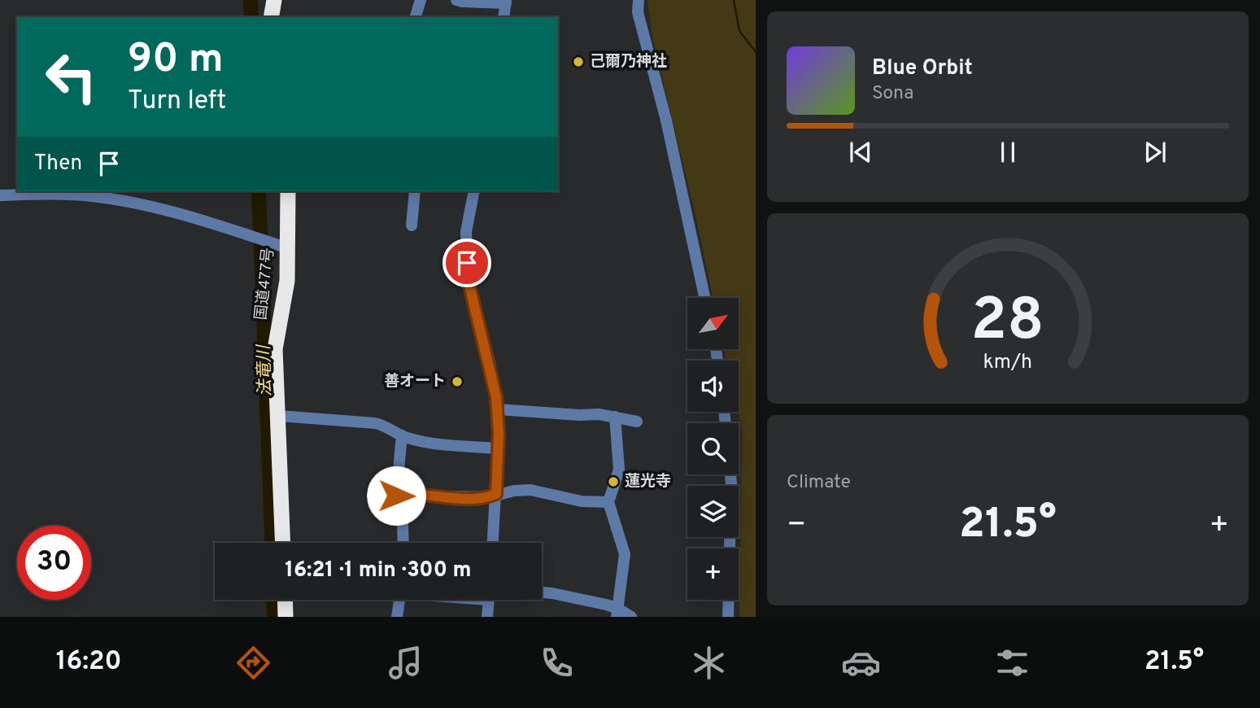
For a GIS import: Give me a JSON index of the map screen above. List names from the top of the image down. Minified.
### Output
{"streets":{"highway":["国道477号"]},"water":["法竜川"],"places":["己爾乃神社","善オート","蓮光寺"],"north":"top right","page":{"turn":["90 m","Turn left"],"song":["Blue Orbit","Sona"],"then":"Then","map_buttons":"+","tile":"Climate","heat":["−","21.5°","+"],"limit":"30","trip":"16:21 · 1 min · 300 m","tabs":["16:20","21.5°"],"gauge":["28","km/h"]}}
